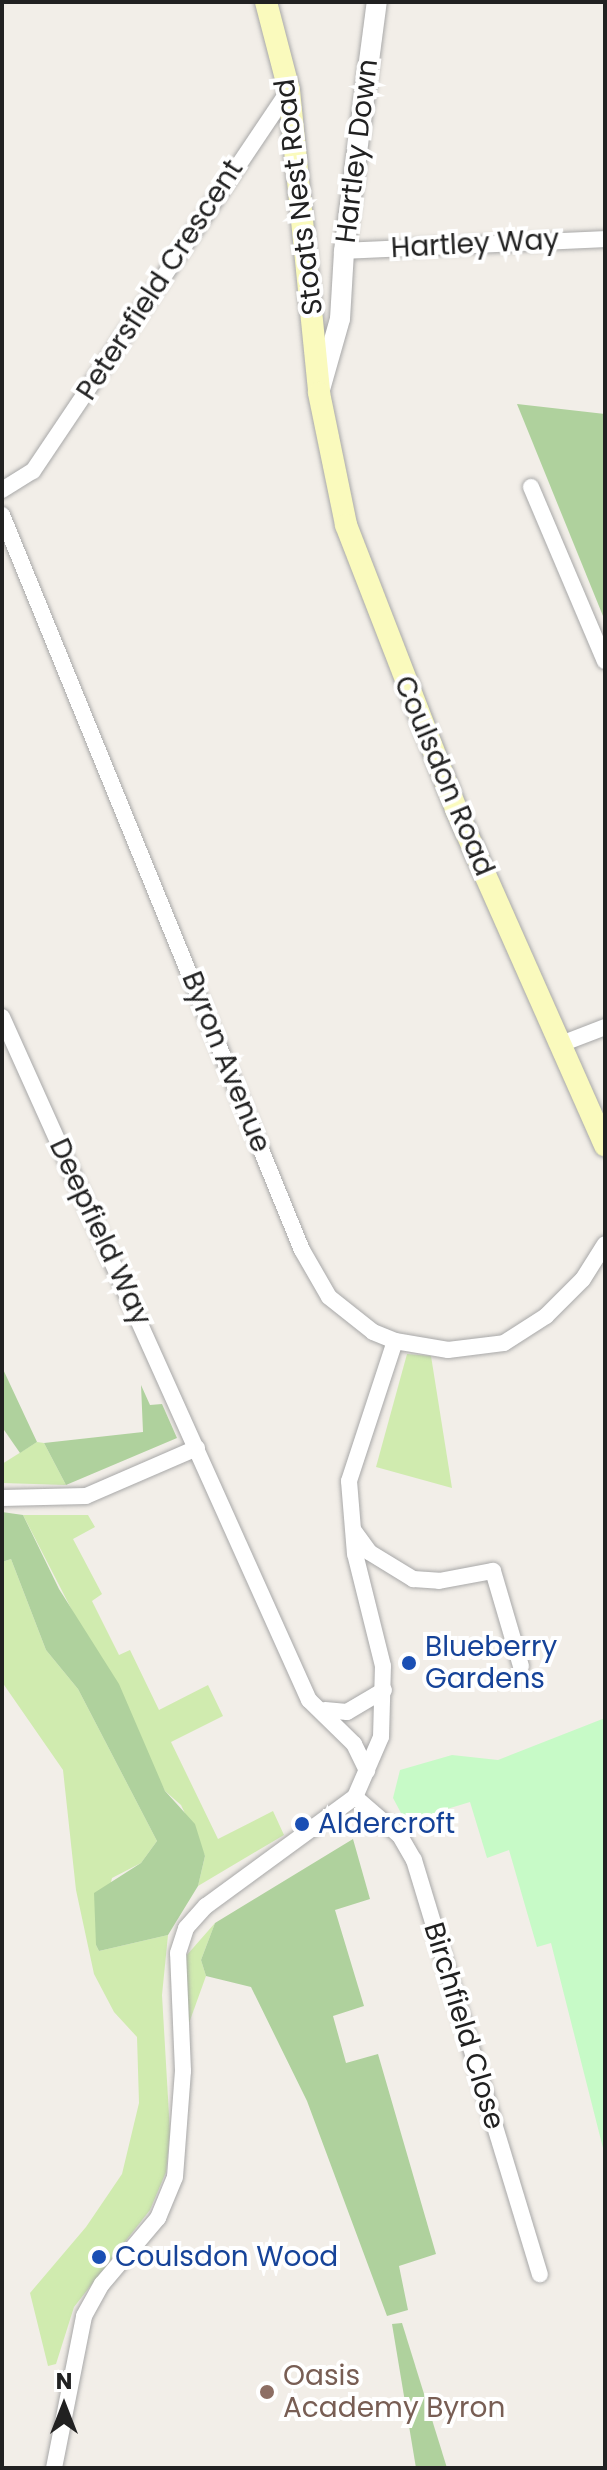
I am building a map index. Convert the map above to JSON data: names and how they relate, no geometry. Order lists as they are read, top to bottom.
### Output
{
  "streets": {
    "main road": ["Stoats Nest Road", "Coulsdon Road"],
    "street": [
      "Hartley Down",
      "Hartley Way",
      "Petersfield Crescent",
      "Byron Avenue",
      "Deepfield Way",
      "Birchfield Close"
    ]
  },
  "crossings": [
    ["Hartley Down", "Stoats Nest Road"],
    ["Hartley Down", "Hartley Way"],
    ["Hartley Down", "Coulsdon Road"],
    ["Stoats Nest Road", "Petersfield Crescent"],
    ["Stoats Nest Road", "Coulsdon Road"]
  ],
  "places": [
    "Blueberry Gardens",
    "Aldercroft",
    "Coulsdon Wood",
    "Oasis Academy Byron"
  ],
  "north": "top"
}
